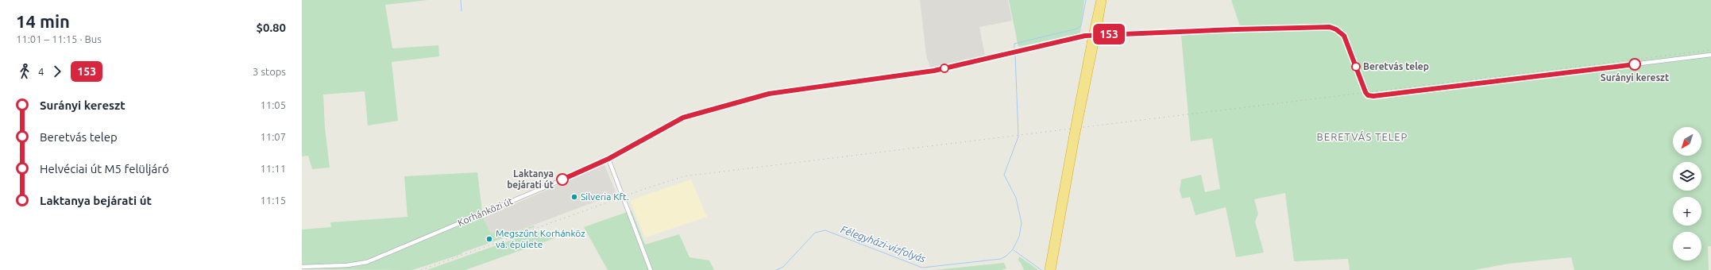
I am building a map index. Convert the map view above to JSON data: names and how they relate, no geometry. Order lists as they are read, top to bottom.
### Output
{
  "streets": {
    "street": ["Korhánközi út"]
  },
  "districts": ["BERETVÁS TELEP"],
  "water": ["Félegyházi-vízfolyás"],
  "places": [
    "Surányi kereszt",
    "Beretvás telep",
    "Laktanya bejárati út",
    "Silveria Kft.",
    "Megszűnt Korhánköz vá. épülete"
  ],
  "lines": ["bus line 153"],
  "north": "bottom left",
  "page": {
    "heading": ["14 min", "11:01 – 11:15 · Bus", "$0.80"],
    "on_map": "153",
    "legs": ["4", "153", "3 stops"],
    "list": [
      {
        "name": "Surányi kereszt",
        "value": "11:05"
      },
      {
        "name": "Beretvás telep",
        "value": "11:07"
      },
      {
        "name": "Helvéciai út M5 felüljáró",
        "value": "11:11"
      },
      {
        "name": "Laktanya bejárati út",
        "value": "11:15"
      }
    ],
    "map_buttons": ["+", "−"]
  }
}
